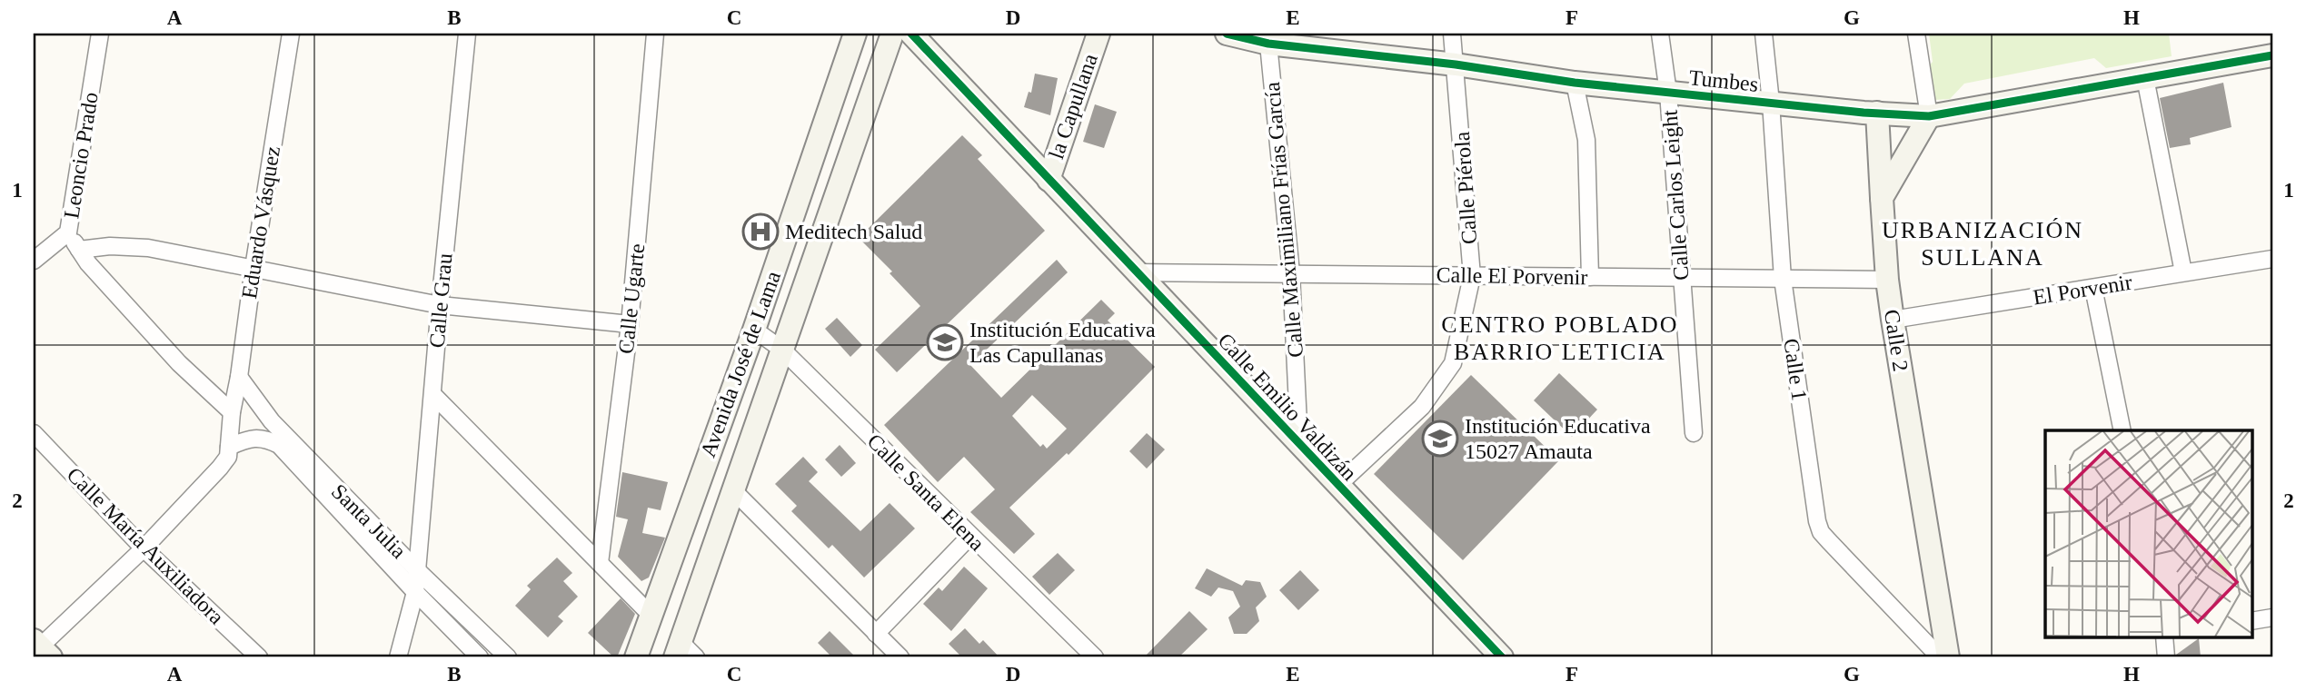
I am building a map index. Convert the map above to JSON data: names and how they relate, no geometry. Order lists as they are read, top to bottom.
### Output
{
  "streets": {
    "street": [
      "Tumbes",
      "la Capullana",
      "Leoncio Prado",
      "Calle Piérola",
      "Calle Carlos Leight",
      "Calle Maximiliano Frías García",
      "Eduardo Vásquez",
      "Calle El Porvenir",
      "El Porvenir",
      "Calle Ugarte",
      "Calle Grau",
      "Calle 2",
      "Avenida José de Lama",
      "Calle 1",
      "Calle Emilio Valdizán",
      "Calle Santa Elena",
      "Santa Julia",
      "Calle María Auxiliadora"
    ]
  },
  "crossings": [
    ["Tumbes", "Calle Piérola"],
    ["Tumbes", "Calle Carlos Leight"],
    ["Tumbes", "Calle Maximiliano Frías García"],
    ["Tumbes", "Calle 2"],
    ["Tumbes", "Calle 1"],
    ["la Capullana", "Calle Emilio Valdizán"],
    ["Calle Piérola", "Calle El Porvenir"],
    ["Calle Piérola", "Calle Emilio Valdizán"],
    ["Calle Carlos Leight", "Calle El Porvenir"],
    ["Calle Maximiliano Frías García", "Calle El Porvenir"],
    ["Calle Maximiliano Frías García", "Calle Emilio Valdizán"],
    ["Eduardo Vásquez", "Santa Julia"],
    ["Calle El Porvenir", "Calle 2"],
    ["Calle El Porvenir", "Calle 1"],
    ["Calle El Porvenir", "Calle Emilio Valdizán"],
    ["El Porvenir", "Calle 2"],
    ["Calle Grau", "Santa Julia"],
    ["Avenida José de Lama", "Calle Santa Elena"]
  ],
  "districts": ["URBANIZACIÓN SULLANA", "CENTRO POBLADO BARRIO LETICIA"],
  "places": {
    "hospital": ["Meditech Salud"],
    "school or university": ["Institución Educativa Las Capullanas", "Institución Educativa 15027 Amauta"]
  },
  "grid": {
    "columns": [
      "A",
      "B",
      "C",
      "D",
      "E",
      "F",
      "G",
      "H"
    ],
    "rows": ["1", "2"]
  }
}
